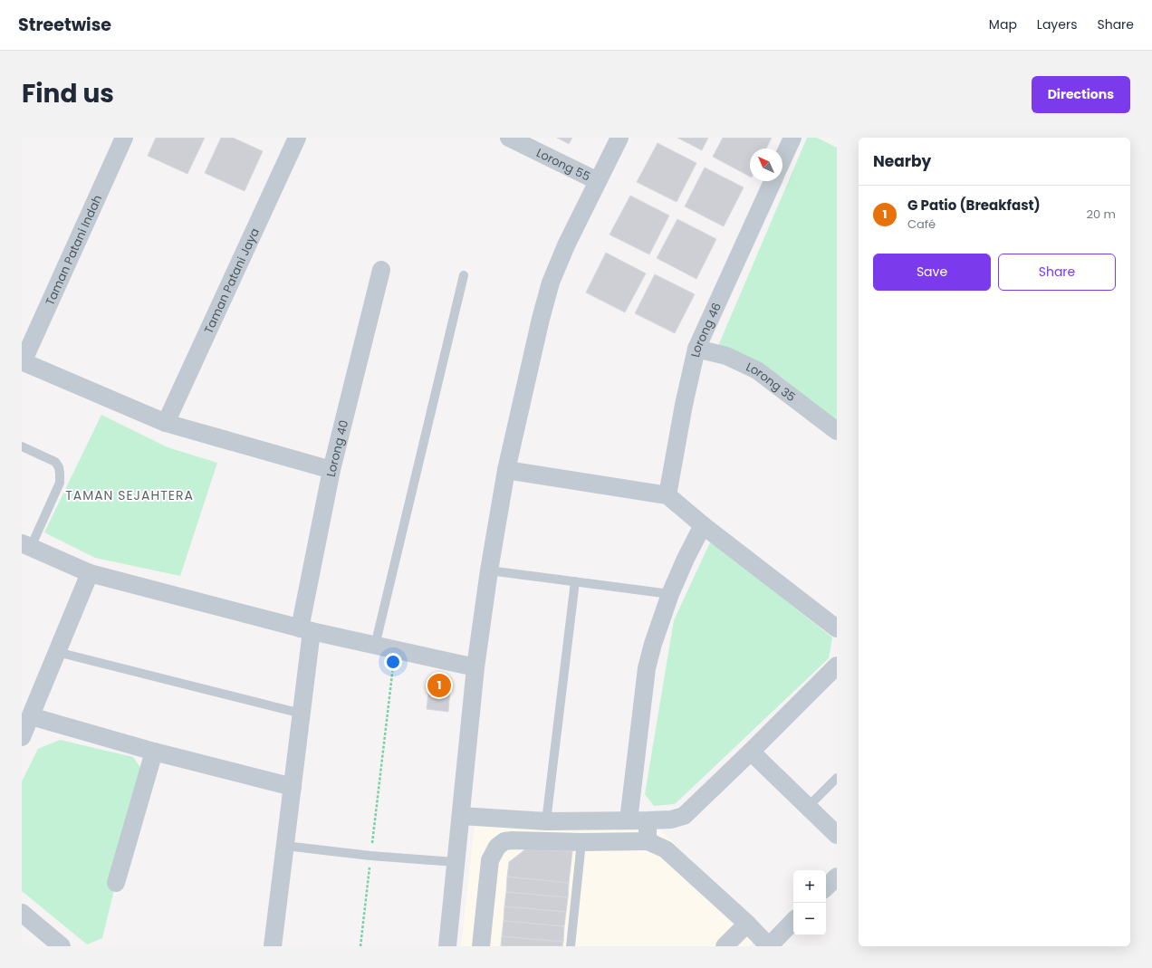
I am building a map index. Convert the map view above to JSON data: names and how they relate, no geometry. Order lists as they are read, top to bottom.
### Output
{
  "streets": {
    "street": [
      "Lorong 55",
      "Taman Patani Indah",
      "Taman Patani Jaya",
      "Lorong 46",
      "Lorong 35",
      "Lorong 40"
    ]
  },
  "crossings": [
    ["Lorong 46", "Lorong 35"]
  ],
  "districts": ["TAMAN SEJAHTERA"],
  "north": "top left",
  "page": {
    "header": "Streetwise",
    "nav": ["Map", "Layers", "Share"],
    "title": "Find us",
    "buttons": [
      "Directions",
      ["Save", "Share"]
    ],
    "heading": "Nearby",
    "list": [
      {
        "mark": "1",
        "name": "G Patio (Breakfast)",
        "note": "Café",
        "value": "20 m"
      }
    ],
    "pins": "1",
    "map_buttons": ["+", "−"]
  }
}
